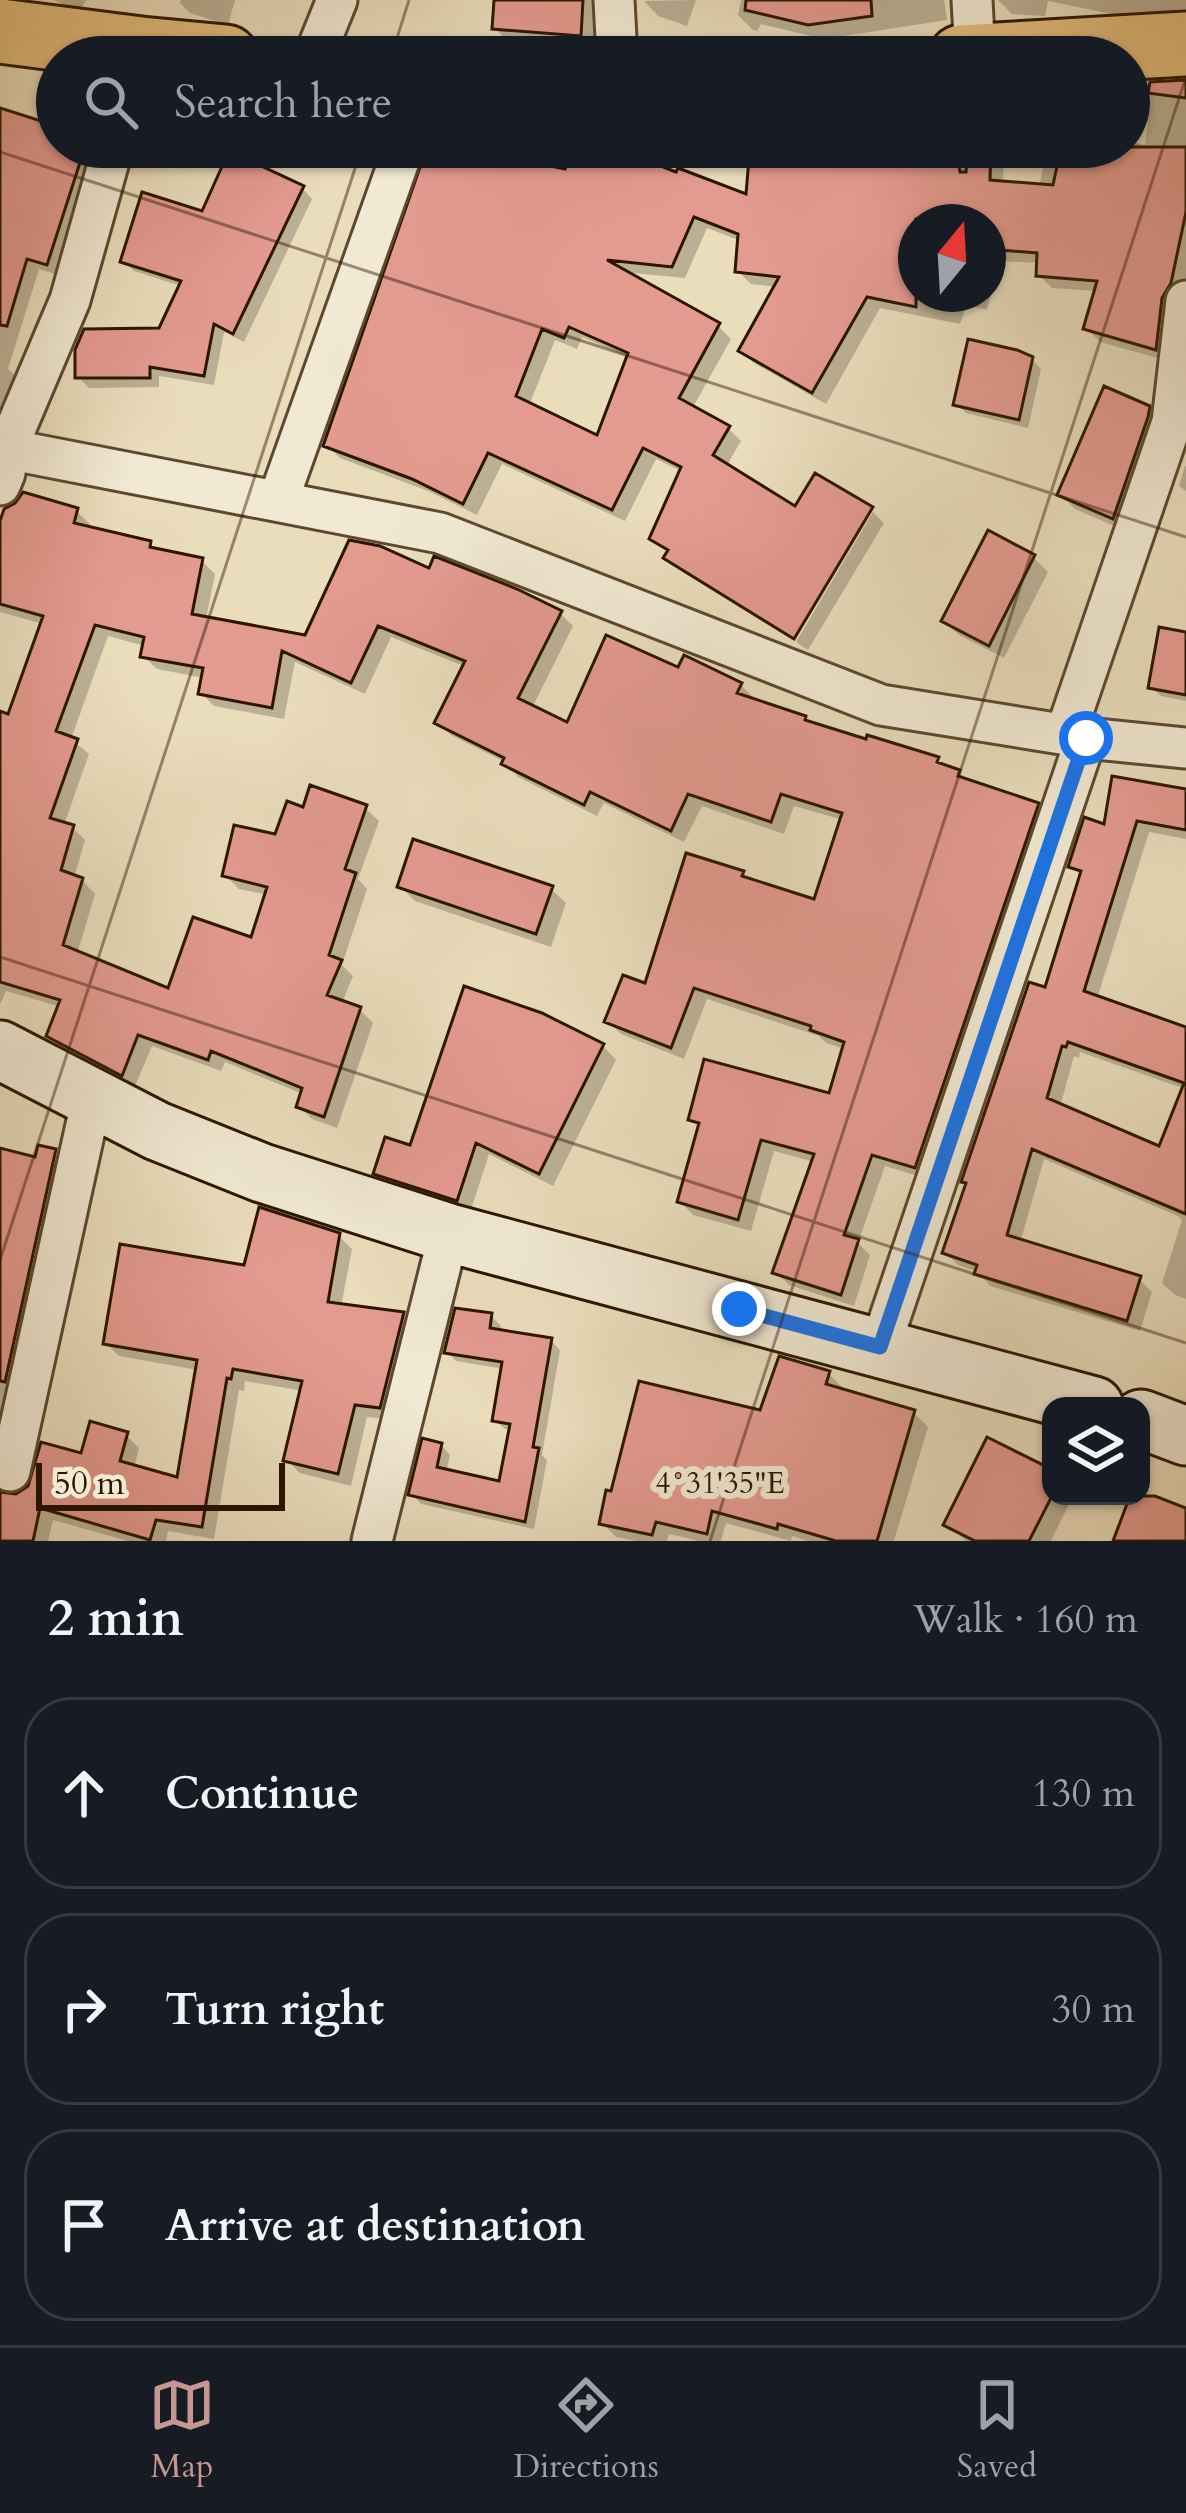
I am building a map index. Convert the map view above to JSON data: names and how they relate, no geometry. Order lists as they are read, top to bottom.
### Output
{
  "scale_bar": "50 m",
  "north": "top",
  "page": {
    "search": "Search here",
    "scale": "50 m",
    "heading": ["2 min", "Walk · 160 m"],
    "list": [
      ["Continue", "130 m"],
      ["Turn right", "30 m"],
      "Arrive at destination"
    ],
    "nav": ["Map", "Directions", "Saved"]
  },
  "coordinates": ["4°31'35\"E"]
}
